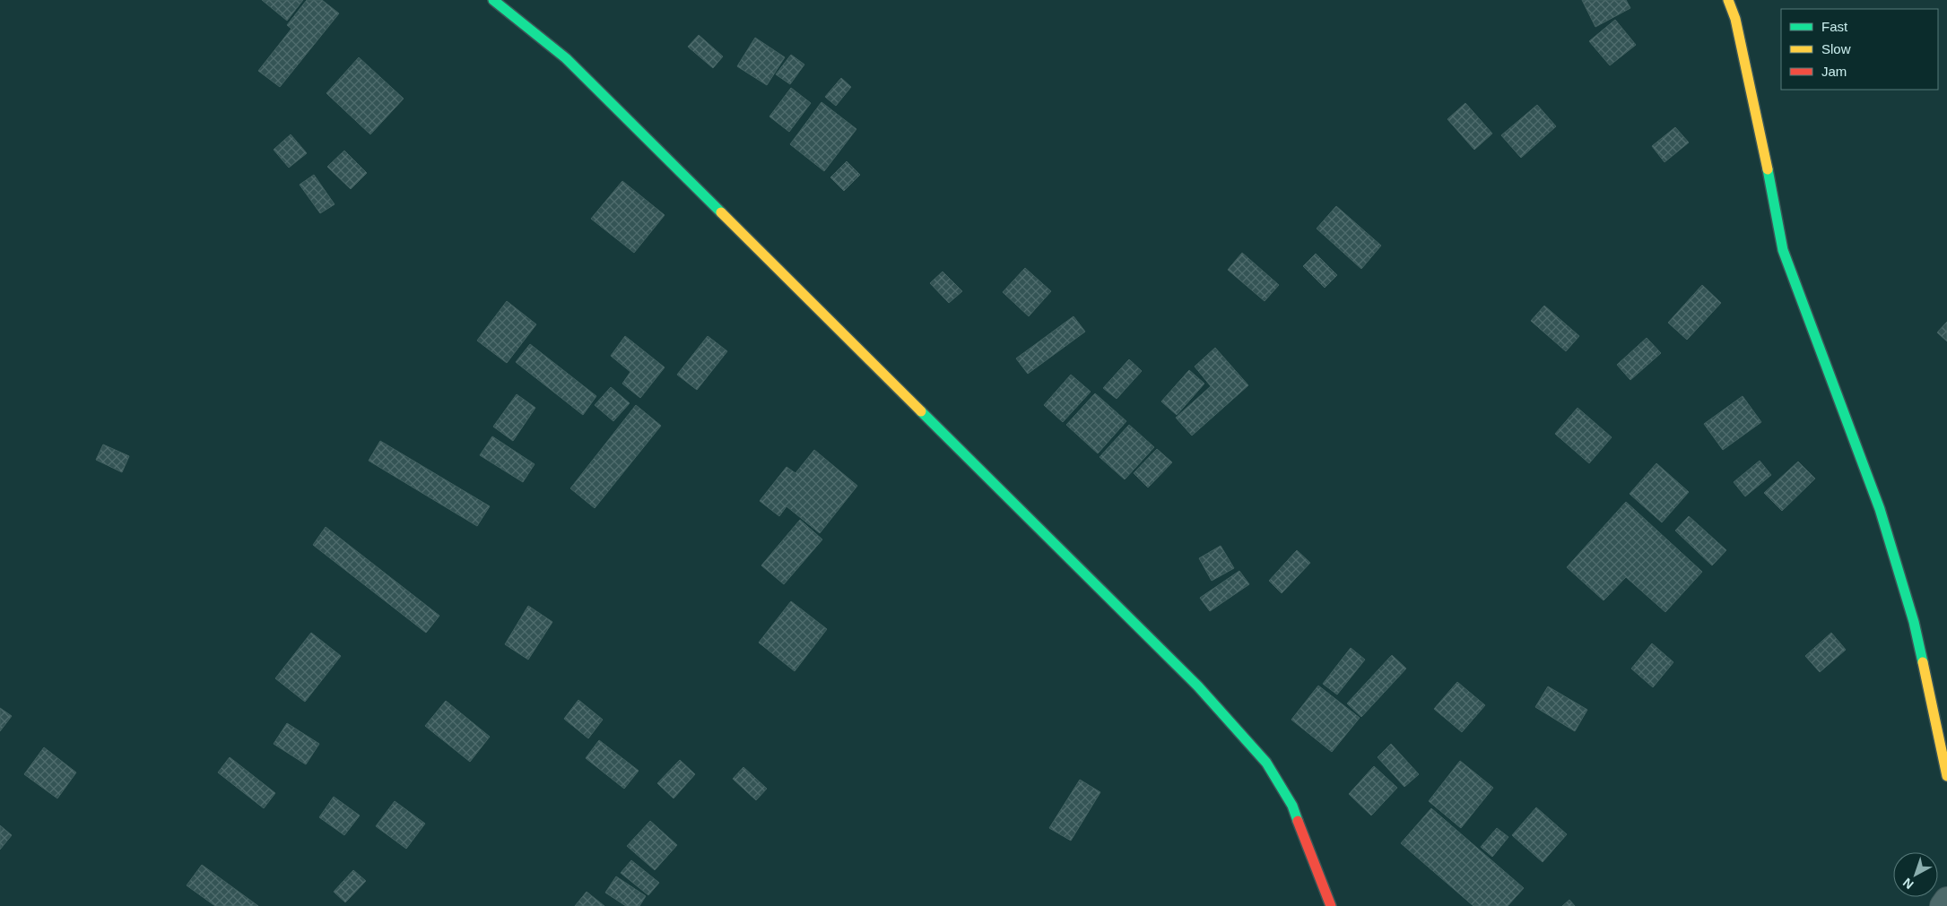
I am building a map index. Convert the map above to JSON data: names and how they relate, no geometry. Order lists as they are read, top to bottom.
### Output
{
  "legend": ["Fast", "Slow", "Jam"],
  "north": "bottom left"
}
